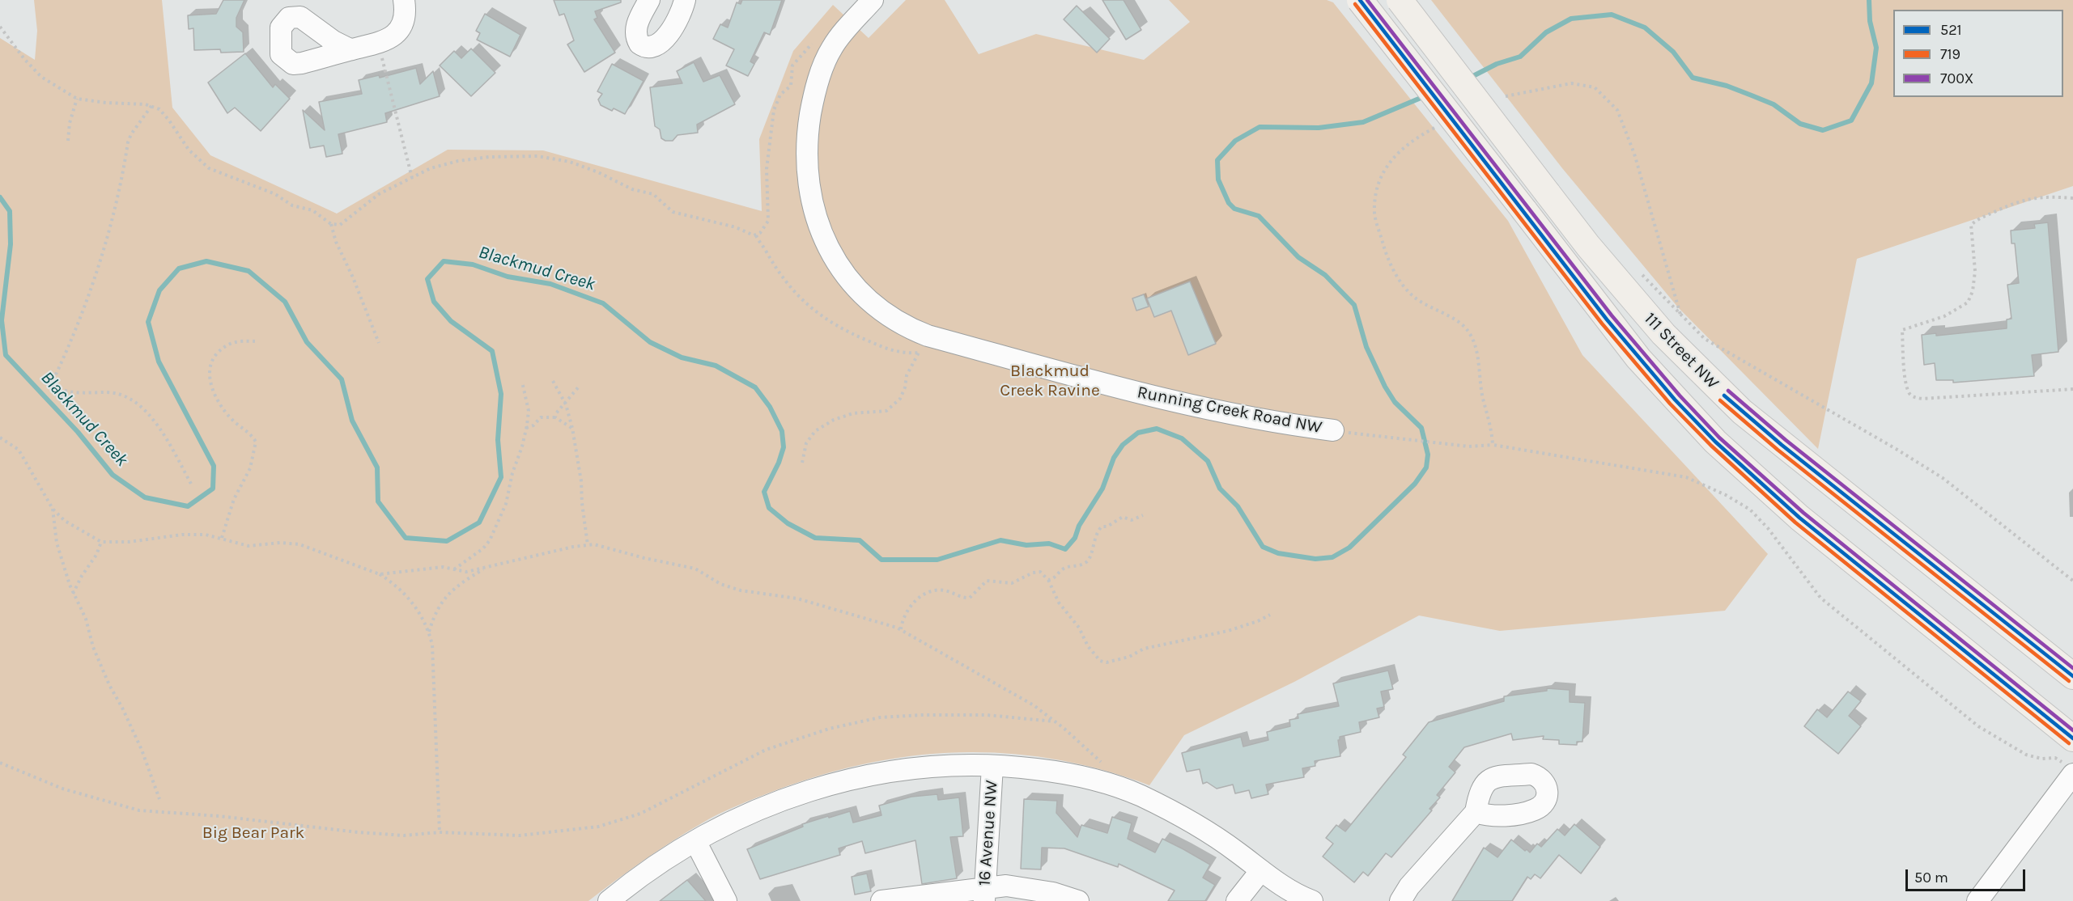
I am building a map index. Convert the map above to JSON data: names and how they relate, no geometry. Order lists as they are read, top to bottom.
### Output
{
  "streets": {
    "main road": ["111 Street NW"],
    "street": ["Running Creek Road NW", "16 Avenue NW"]
  },
  "water": ["Blackmud Creek"],
  "parks": ["Blackmud Creek Ravine", "Big Bear Park"],
  "lines": ["transit line 521", "transit line 700X", "transit line 719"],
  "legend": ["521", "719", "700X"],
  "scale_bar": "50 m"
}
